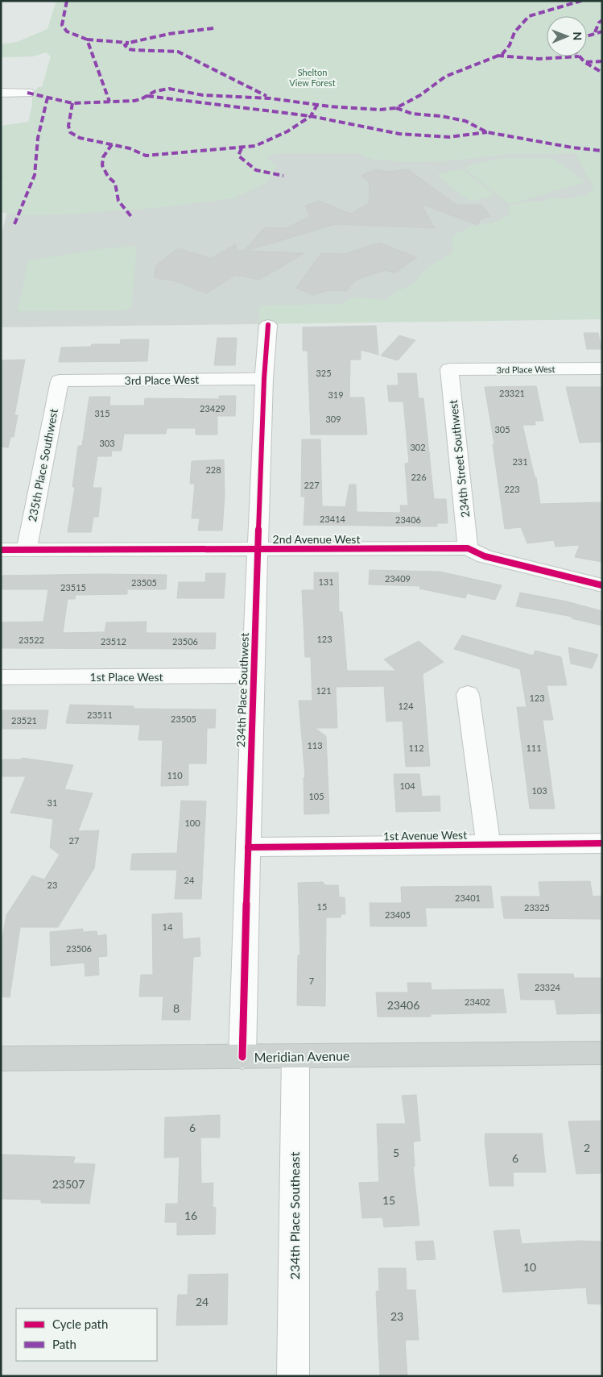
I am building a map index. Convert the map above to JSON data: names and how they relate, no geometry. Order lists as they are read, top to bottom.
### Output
{
  "streets": {
    "main road": ["Meridian Avenue"],
    "street": [
      "3rd Place West",
      "234th Street Southwest",
      "235th Place Southwest",
      "2nd Avenue West",
      "1st Place West",
      "234th Place Southwest",
      "1st Avenue West",
      "234th Place Southeast"
    ]
  },
  "crossings": [
    ["3rd Place West", "234th Street Southwest"],
    ["3rd Place West", "235th Place Southwest"],
    ["3rd Place West", "234th Place Southwest"],
    ["234th Street Southwest", "2nd Avenue West"],
    ["235th Place Southwest", "2nd Avenue West"],
    ["2nd Avenue West", "234th Place Southwest"],
    ["1st Place West", "234th Place Southwest"],
    ["234th Place Southwest", "1st Avenue West"],
    ["234th Place Southwest", "Meridian Avenue"],
    ["Meridian Avenue", "234th Place Southeast"]
  ],
  "parks": ["Shelton View Forest"],
  "house_numbers": [
    "325",
    "23321",
    "319",
    "23429",
    "315",
    "309",
    "305",
    "303",
    "302",
    "231",
    "228",
    "226",
    "227",
    "223",
    "23414",
    "23406",
    "23409",
    "131",
    "23505",
    "23515",
    "123",
    "23522",
    "23512",
    "23506",
    "121",
    "123",
    "124",
    "23511",
    "23505",
    "23521",
    "113",
    "112",
    "111",
    "110",
    "104",
    "103",
    "105",
    "31",
    "100",
    "27",
    "24",
    "23",
    "23401",
    "15",
    "23325",
    "23405",
    "14",
    "23506",
    "7",
    "23324",
    "23402",
    "23406",
    "8",
    "6",
    "2",
    "5",
    "6",
    "23507",
    "15",
    "16",
    "10",
    "24",
    "23"
  ],
  "legend": ["Cycle path", "Path"],
  "north": "right"
}
